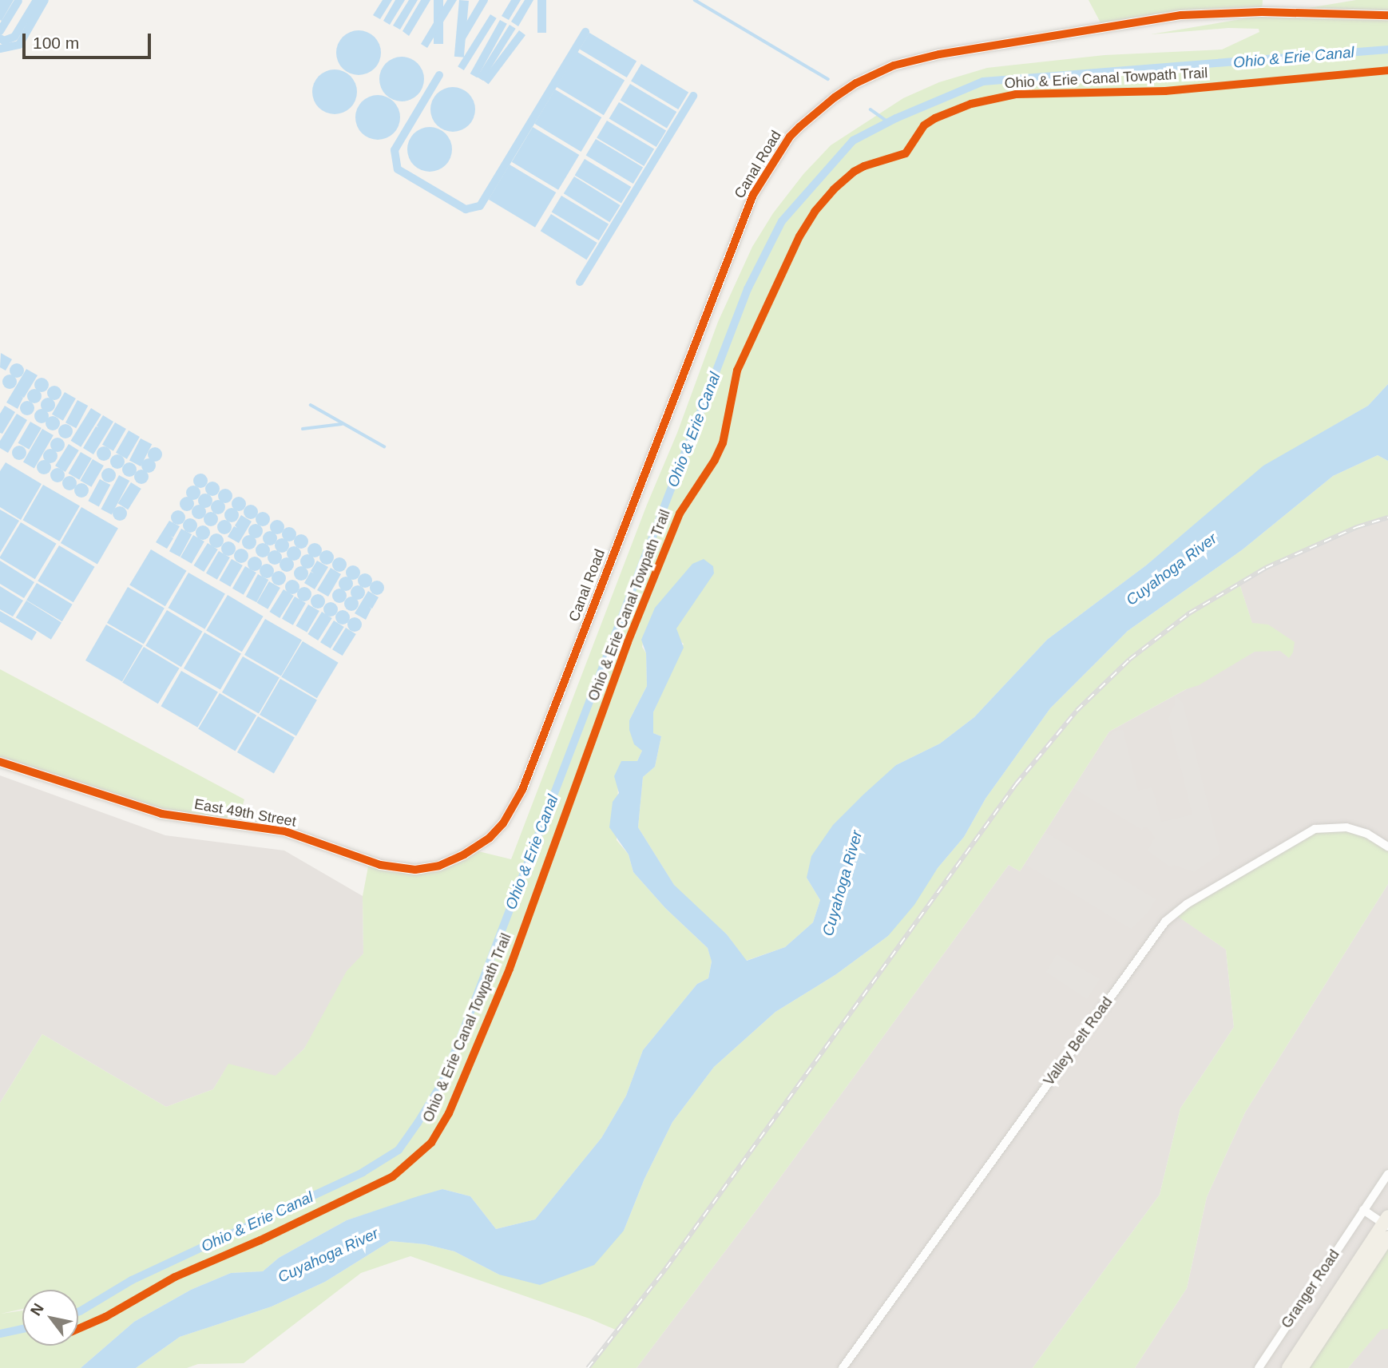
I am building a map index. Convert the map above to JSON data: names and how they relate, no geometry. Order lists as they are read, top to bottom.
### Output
{
  "streets": {
    "main road": ["Granger Road"],
    "street": ["Canal Road", "East 49th Street", "Valley Belt Road"],
    "cycle path": ["Ohio & Erie Canal Towpath Trail"]
  },
  "crossings": [
    ["Canal Road", "East 49th Street"]
  ],
  "water": ["Ohio & Erie Canal", "Cuyahoga River"],
  "scale_bar": "100 m",
  "north": "top left"
}
